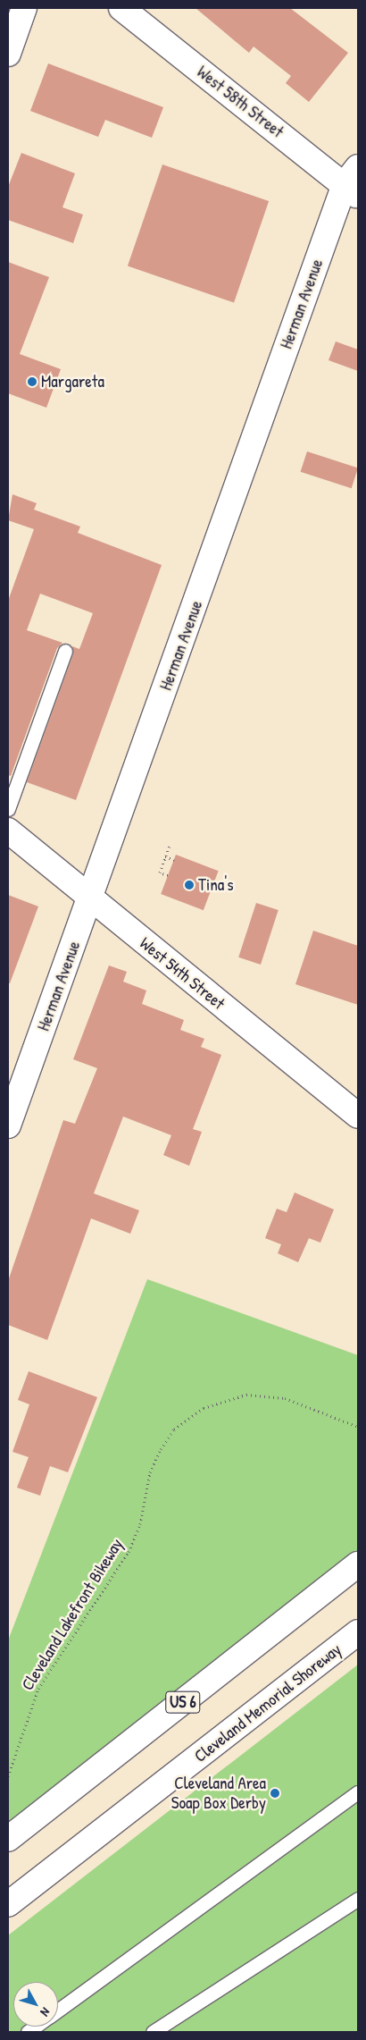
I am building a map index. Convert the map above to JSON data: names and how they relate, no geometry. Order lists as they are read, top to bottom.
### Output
{
  "streets": {
    "main road": [
      "West 58th Street",
      "Herman Avenue",
      "West 54th Street",
      "US 6",
      "Cleveland Memorial Shoreway"
    ],
    "path": ["Cleveland Lakefront Bikeway"]
  },
  "crossings": [
    ["West 58th Street", "Herman Avenue"],
    ["Herman Avenue", "West 54th Street"]
  ],
  "places": ["Margareta", "Tina's", "Cleveland Area Soap Box Derby"],
  "north": "bottom right"
}
